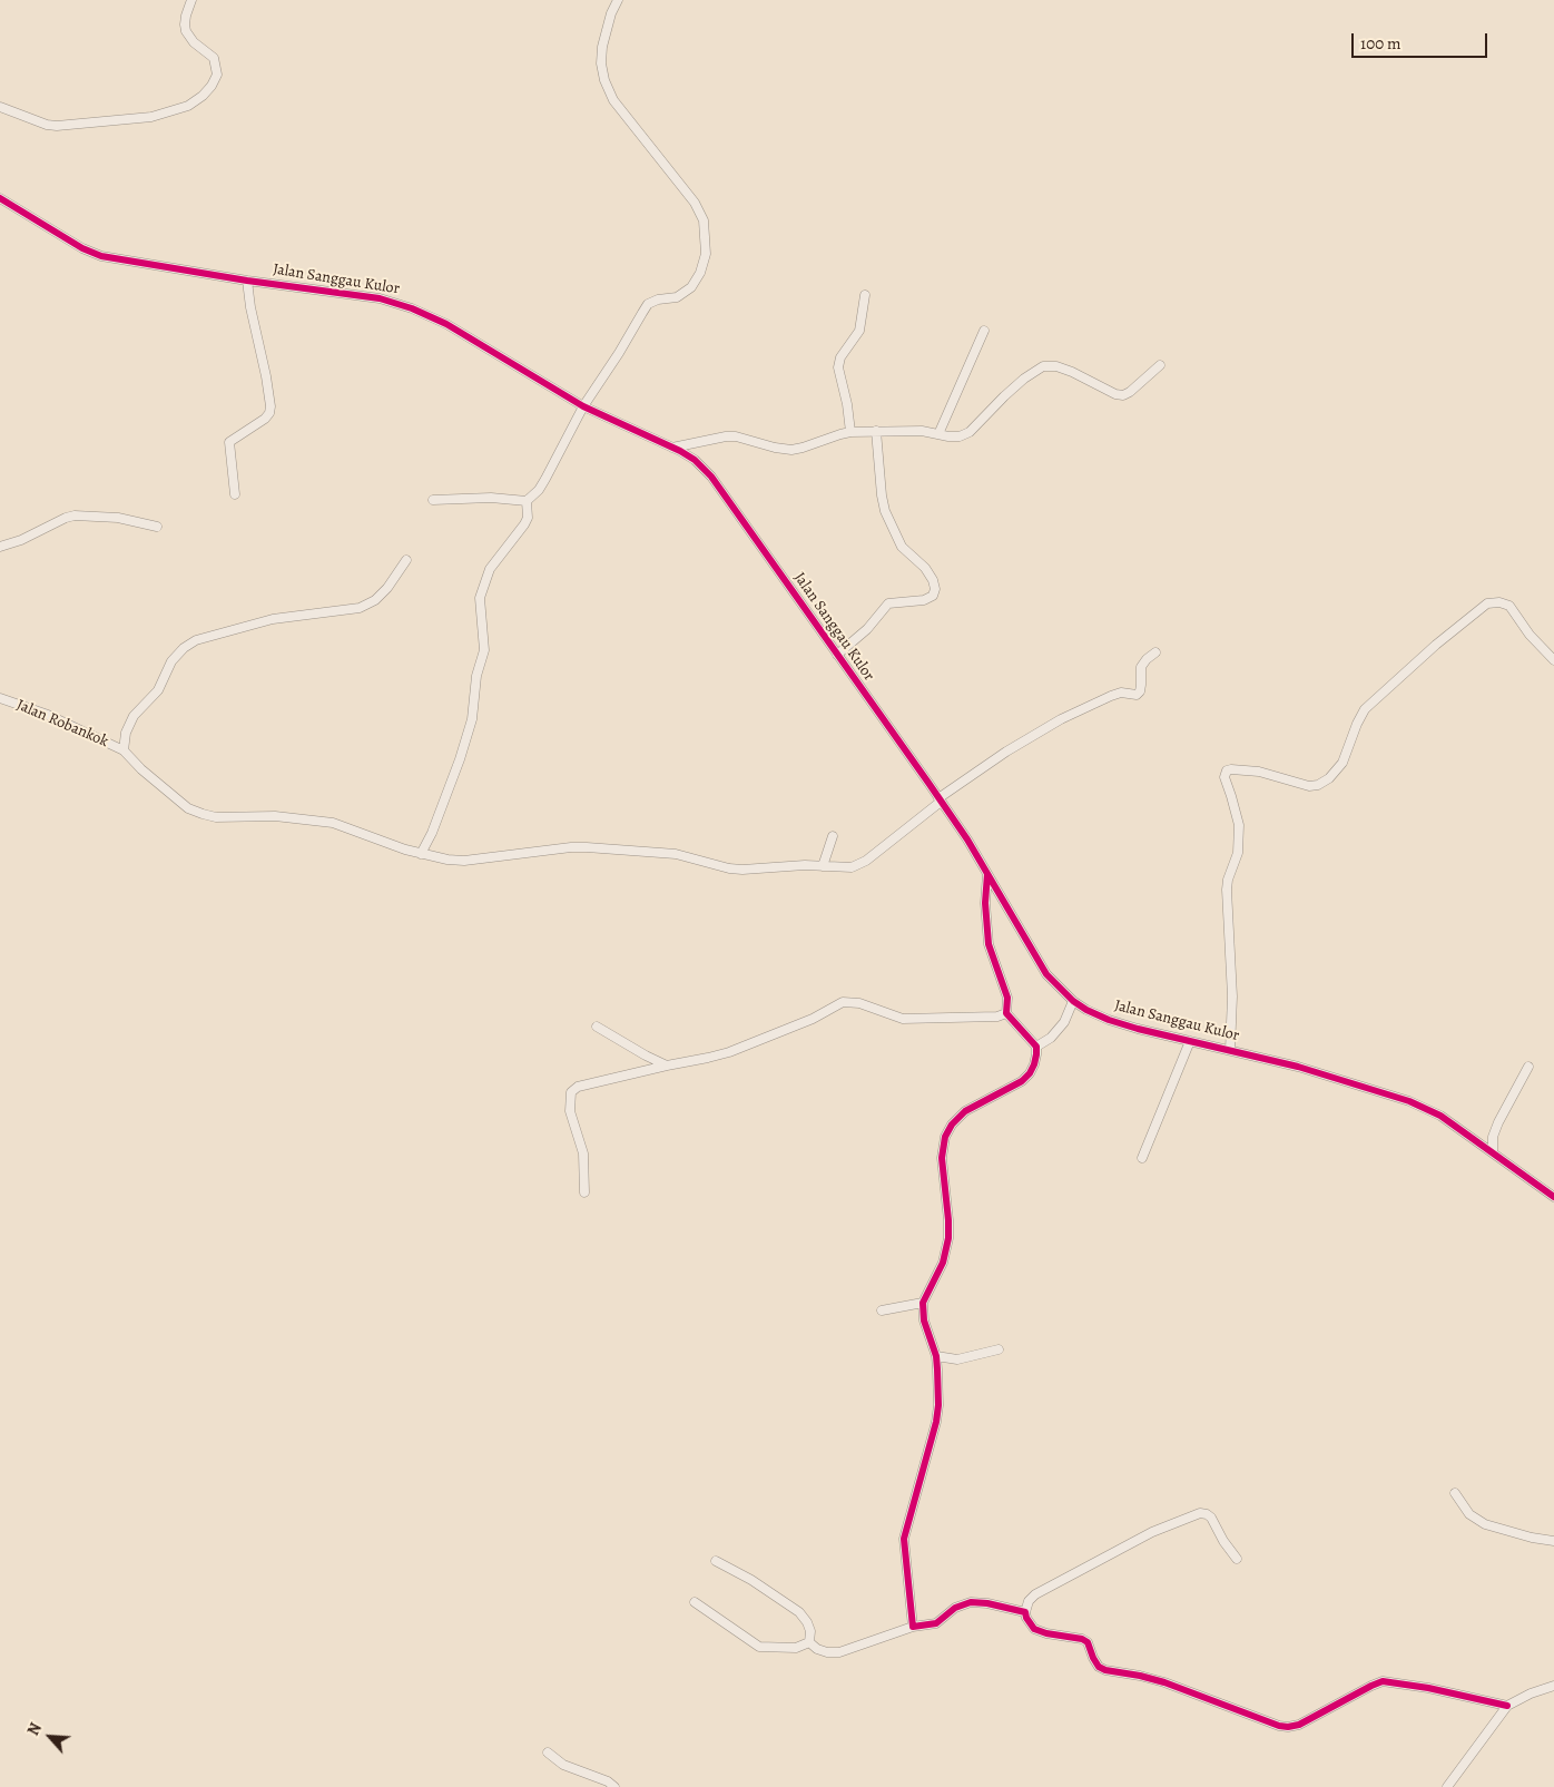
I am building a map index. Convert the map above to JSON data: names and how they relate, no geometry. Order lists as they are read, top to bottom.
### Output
{
  "streets": {
    "street": ["Jalan Sanggau Kulor", "Jalan Robankok"]
  },
  "scale_bar": "100 m",
  "north": "top left"
}
